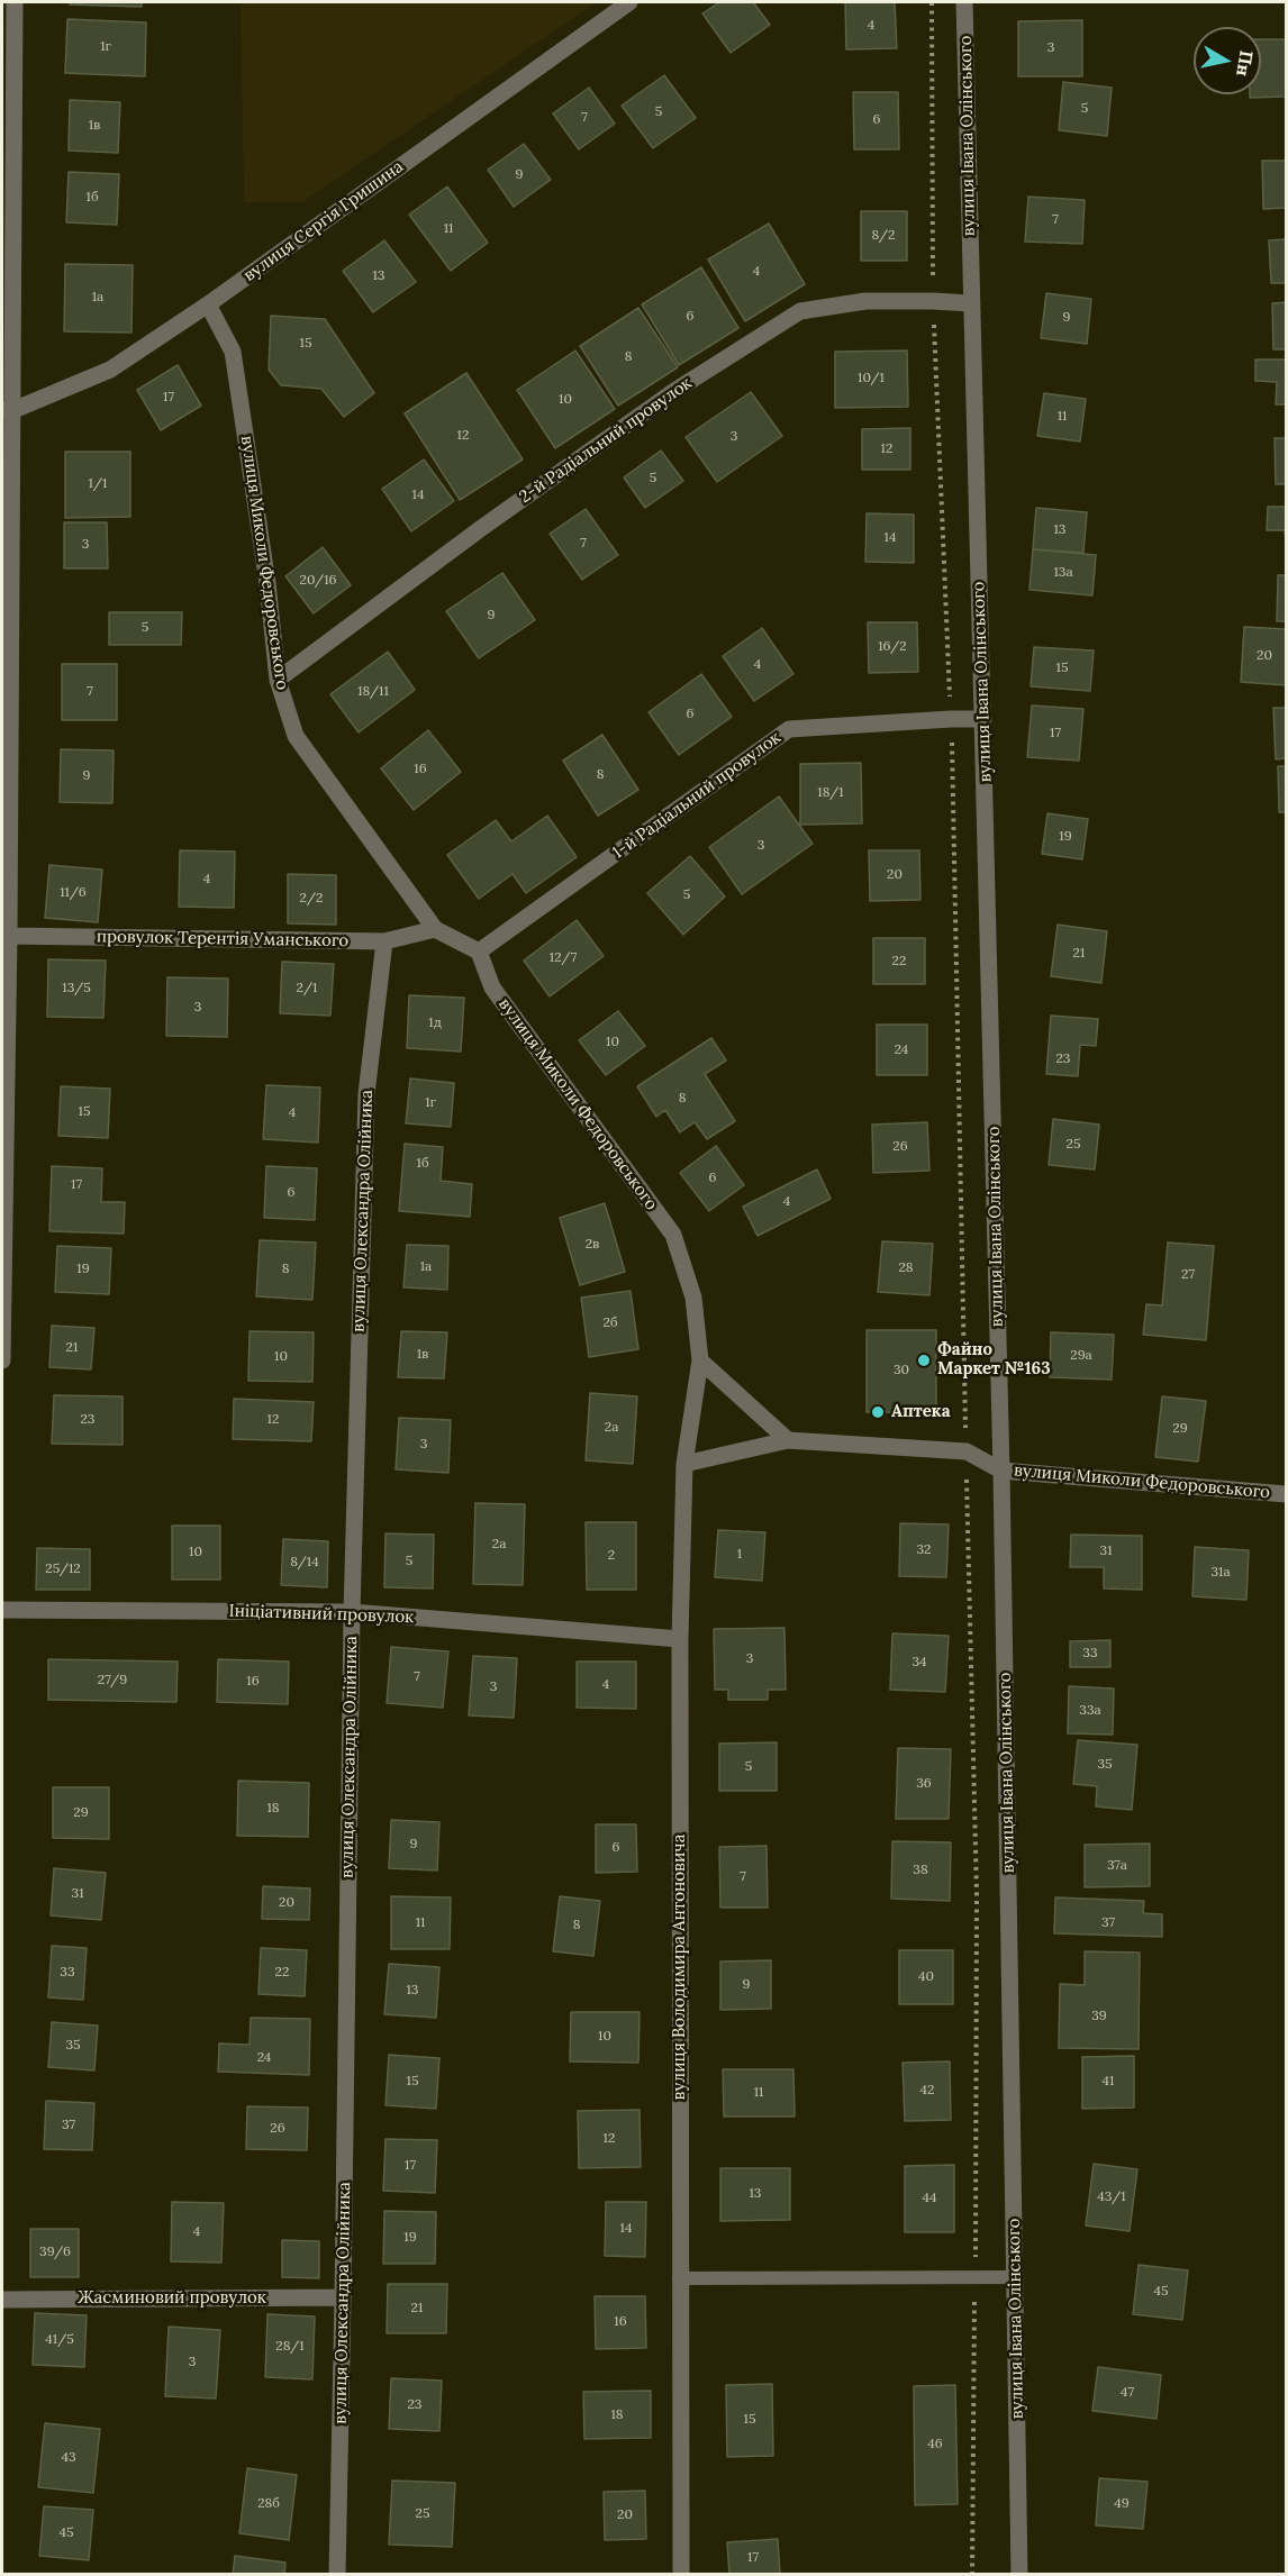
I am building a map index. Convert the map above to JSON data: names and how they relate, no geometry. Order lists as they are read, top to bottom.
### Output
{
  "streets": {
    "street": [
      "вулиця Івана Олінського",
      "вулиця Сергія Гришина",
      "2-й Радіальний провулок",
      "вулиця Миколи Федоровського",
      "1-й Радіальний провулок",
      "провулок Терентія Уманського",
      "вулиця Олександра Олійника",
      "Ініціативний провулок",
      "вулиця Володимира Антоновича",
      "Жасминовий провулок"
    ]
  },
  "crossings": [
    ["вулиця Івана Олінського", "2-й Радіальний провулок"],
    ["вулиця Івана Олінського", "вулиця Миколи Федоровського"],
    ["вулиця Івана Олінського", "1-й Радіальний провулок"],
    ["вулиця Сергія Гришина", "вулиця Миколи Федоровського"],
    ["2-й Радіальний провулок", "вулиця Миколи Федоровського"],
    ["вулиця Миколи Федоровського", "1-й Радіальний провулок"],
    ["вулиця Миколи Федоровського", "провулок Терентія Уманського"],
    ["вулиця Миколи Федоровського", "вулиця Володимира Антоновича"],
    ["провулок Терентія Уманського", "вулиця Олександра Олійника"],
    ["вулиця Олександра Олійника", "Ініціативний провулок"],
    ["вулиця Олександра Олійника", "Жасминовий провулок"],
    ["Ініціативний провулок", "вулиця Володимира Антоновича"]
  ],
  "places": ["Файно Маркет №163", "Аптека"],
  "house_numbers": [
    "4",
    "1г",
    "3",
    "5",
    "5",
    "7",
    "6",
    "1в",
    "9",
    "1б",
    "7",
    "11",
    "8/2",
    "4",
    "13",
    "1а",
    "6",
    "9",
    "15",
    "8",
    "10/1",
    "17",
    "10",
    "11",
    "12",
    "3",
    "12",
    "5",
    "1/1",
    "14",
    "13",
    "14",
    "7",
    "3",
    "13а",
    "20/16",
    "9",
    "5",
    "16/2",
    "20",
    "4",
    "15",
    "7",
    "18/11",
    "6",
    "17",
    "16",
    "8",
    "9",
    "18/1",
    "19",
    "3",
    "20",
    "4",
    "11/6",
    "5",
    "2/2",
    "21",
    "12/7",
    "22",
    "13/5",
    "2/1",
    "3",
    "1д",
    "10",
    "24",
    "23",
    "8",
    "1г",
    "15",
    "4",
    "25",
    "26",
    "1б",
    "6",
    "17",
    "6",
    "4",
    "2в",
    "1а",
    "28",
    "19",
    "8",
    "27",
    "2б",
    "21",
    "1в",
    "29а",
    "10",
    "30",
    "23",
    "12",
    "2а",
    "29",
    "3",
    "2а",
    "32",
    "31",
    "10",
    "1",
    "2",
    "5",
    "8/14",
    "25/12",
    "31а",
    "33",
    "3",
    "34",
    "7",
    "27/9",
    "16",
    "4",
    "3",
    "33а",
    "35",
    "5",
    "36",
    "18",
    "29",
    "9",
    "6",
    "37а",
    "38",
    "7",
    "31",
    "20",
    "11",
    "37",
    "8",
    "33",
    "22",
    "40",
    "9",
    "13",
    "39",
    "10",
    "35",
    "24",
    "15",
    "41",
    "42",
    "11",
    "37",
    "26",
    "12",
    "17",
    "13",
    "43/1",
    "44",
    "14",
    "4",
    "19",
    "39/6",
    "45",
    "21",
    "16",
    "41/5",
    "28/1",
    "3",
    "47",
    "23",
    "18",
    "15",
    "46",
    "43",
    "28б",
    "49",
    "25",
    "20",
    "45",
    "17"
  ],
  "north": "right"
}
